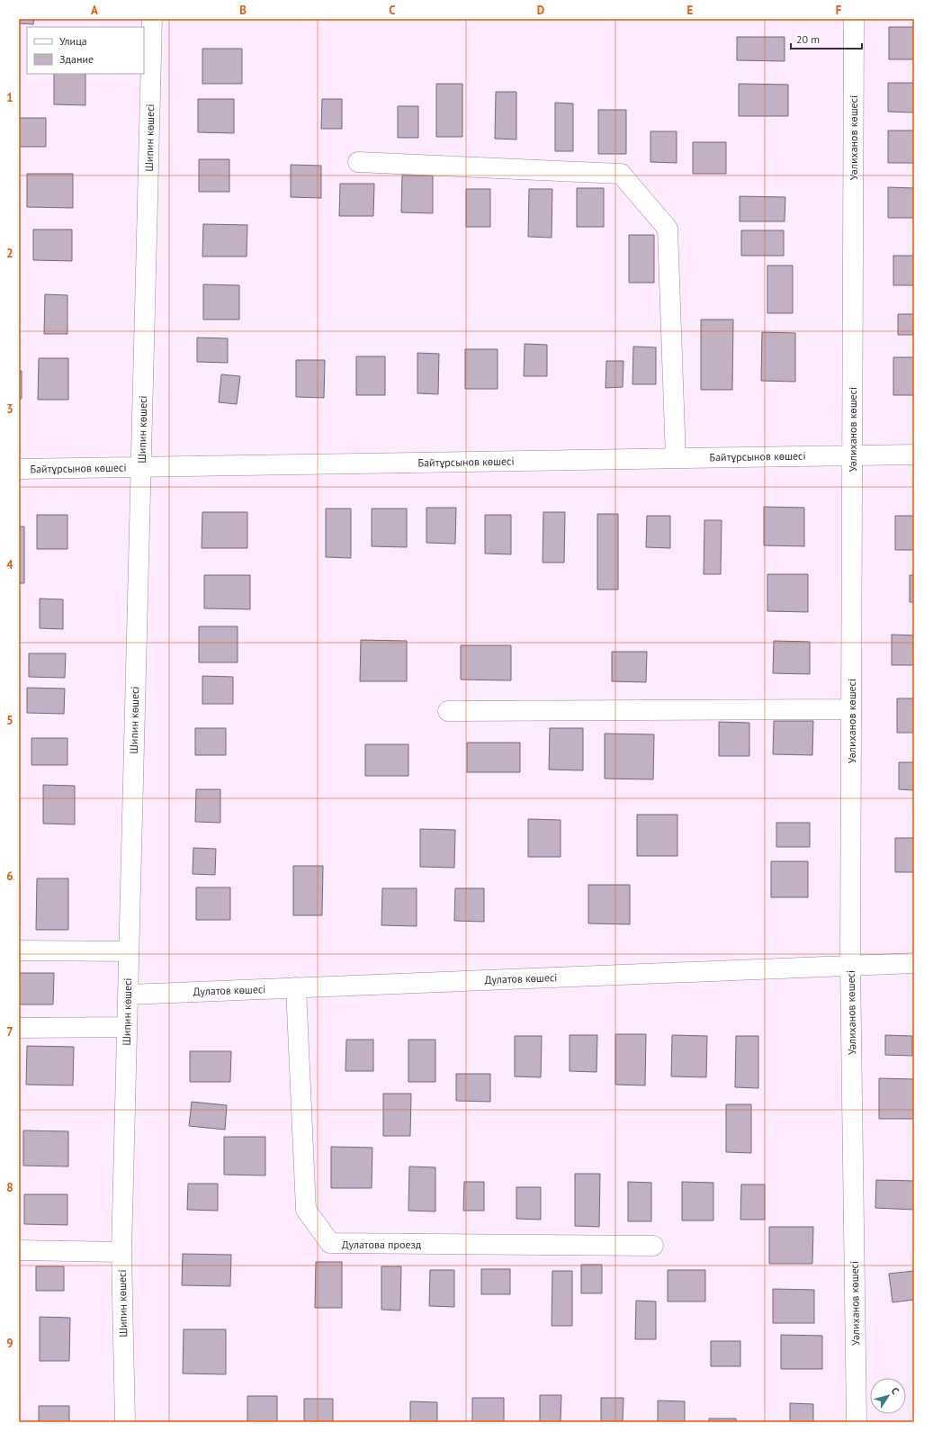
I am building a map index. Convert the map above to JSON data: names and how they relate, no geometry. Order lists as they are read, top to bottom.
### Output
{
  "streets": {
    "street": [
      "Шипин көшесі",
      "Уәлиханов көшесі",
      "Байтұрсынов көшесі",
      "Дулатов көшесі",
      "Дулатова проезд"
    ]
  },
  "crossings": [
    ["Шипин көшесі", "Байтұрсынов көшесі"],
    ["Шипин көшесі", "Дулатов көшесі"],
    ["Уәлиханов көшесі", "Байтұрсынов көшесі"],
    ["Уәлиханов көшесі", "Дулатов көшесі"],
    ["Дулатов көшесі", "Дулатова проезд"]
  ],
  "legend": ["Улица", "Здание"],
  "scale_bar": "20 m",
  "north": "top right",
  "grid": {
    "columns": [
      "A",
      "B",
      "C",
      "D",
      "E",
      "F"
    ],
    "rows": [
      "1",
      "2",
      "3",
      "4",
      "5",
      "6",
      "7",
      "8",
      "9"
    ]
  }
}
